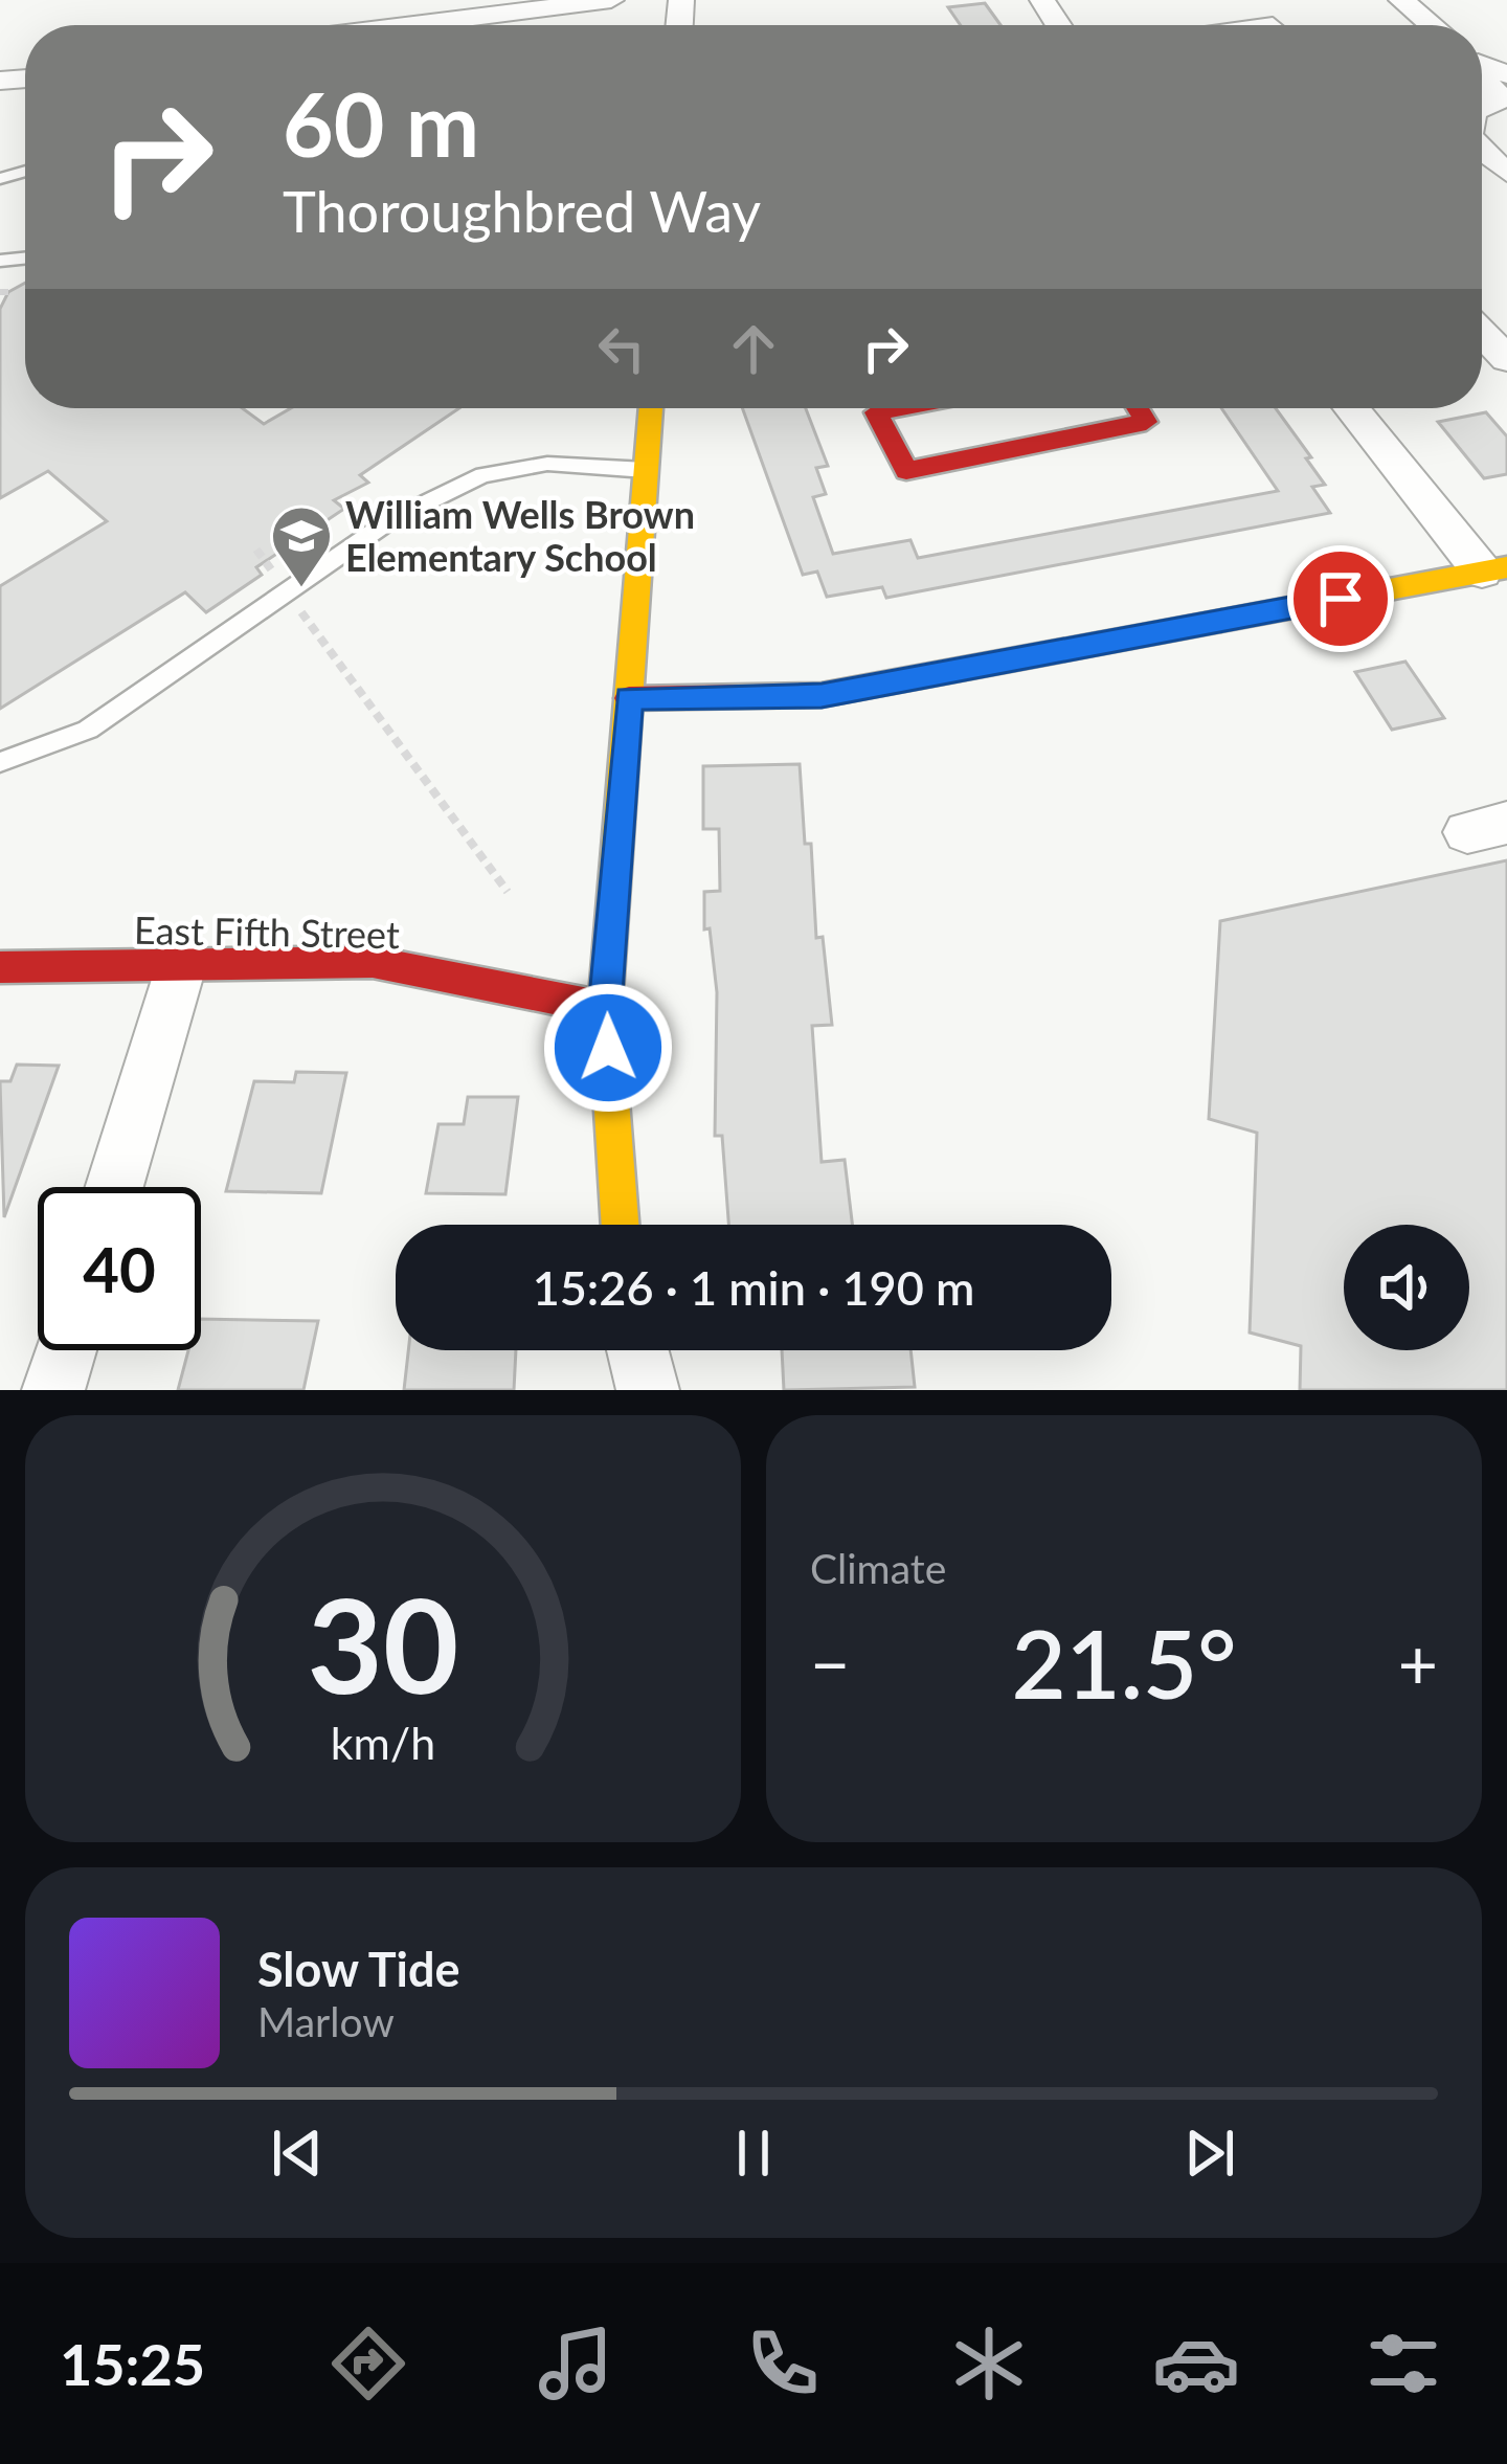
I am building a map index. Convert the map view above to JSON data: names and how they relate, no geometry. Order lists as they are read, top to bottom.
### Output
{
  "streets": {
    "street": ["East Fifth Street"]
  },
  "places": {
    "school or university": ["William Wells Brown Elementary School"]
  },
  "page": {
    "turn": ["60 m", "Thoroughbred Way"],
    "limit": "40",
    "trip": "15:26 · 1 min · 190 m",
    "tile": "Climate",
    "heat": ["−", "21.5°", "+"],
    "song": ["Slow Tide", "Marlow"],
    "tabs": "15:25",
    "gauge": ["30", "km/h"]
  }
}
